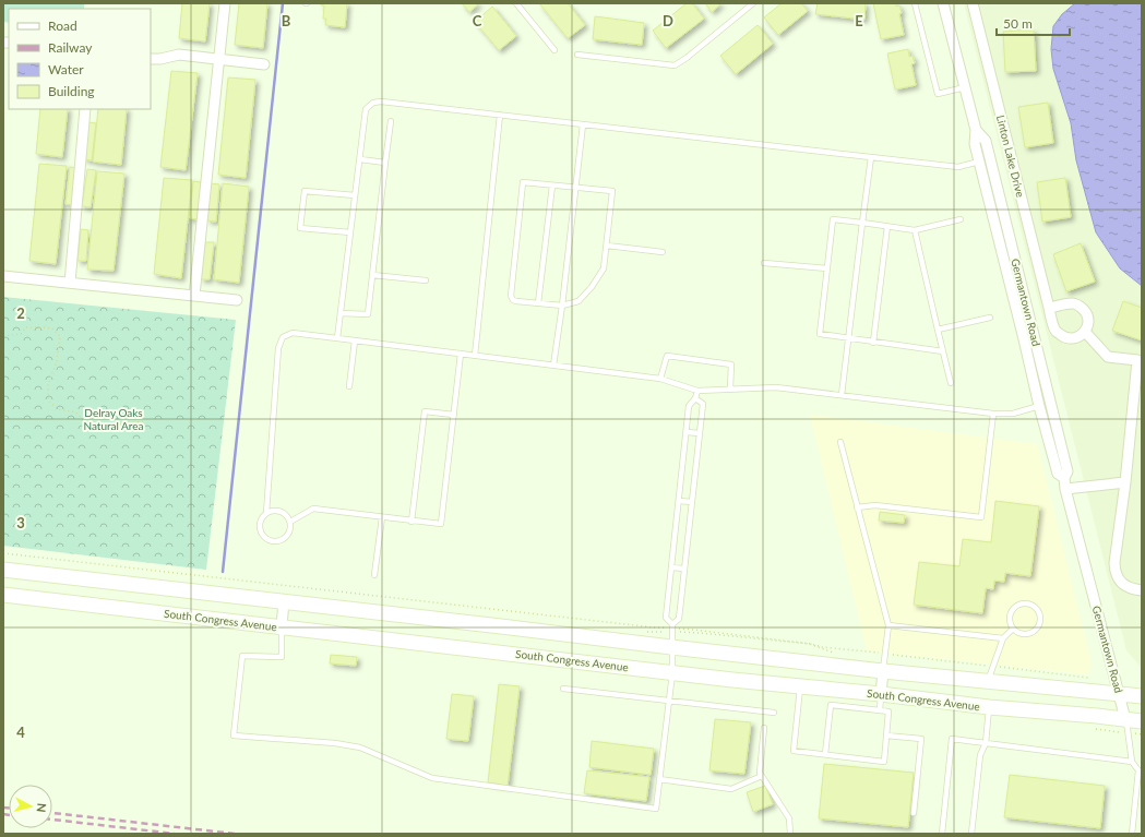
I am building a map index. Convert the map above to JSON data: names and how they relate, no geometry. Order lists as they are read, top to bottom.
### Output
{
  "streets": {
    "main road": ["South Congress Avenue"],
    "street": ["Linton Lake Drive", "Germantown Road"]
  },
  "crossings": [
    ["Germantown Road", "South Congress Avenue"]
  ],
  "parks": ["Delray Oaks Natural Area"],
  "legend": [
    "Road",
    "Railway",
    "Water",
    "Building"
  ],
  "scale_bar": "50 m",
  "north": "right",
  "grid": {
    "columns": [
      "B",
      "C",
      "D",
      "E"
    ],
    "rows": ["2", "3", "4"]
  }
}
